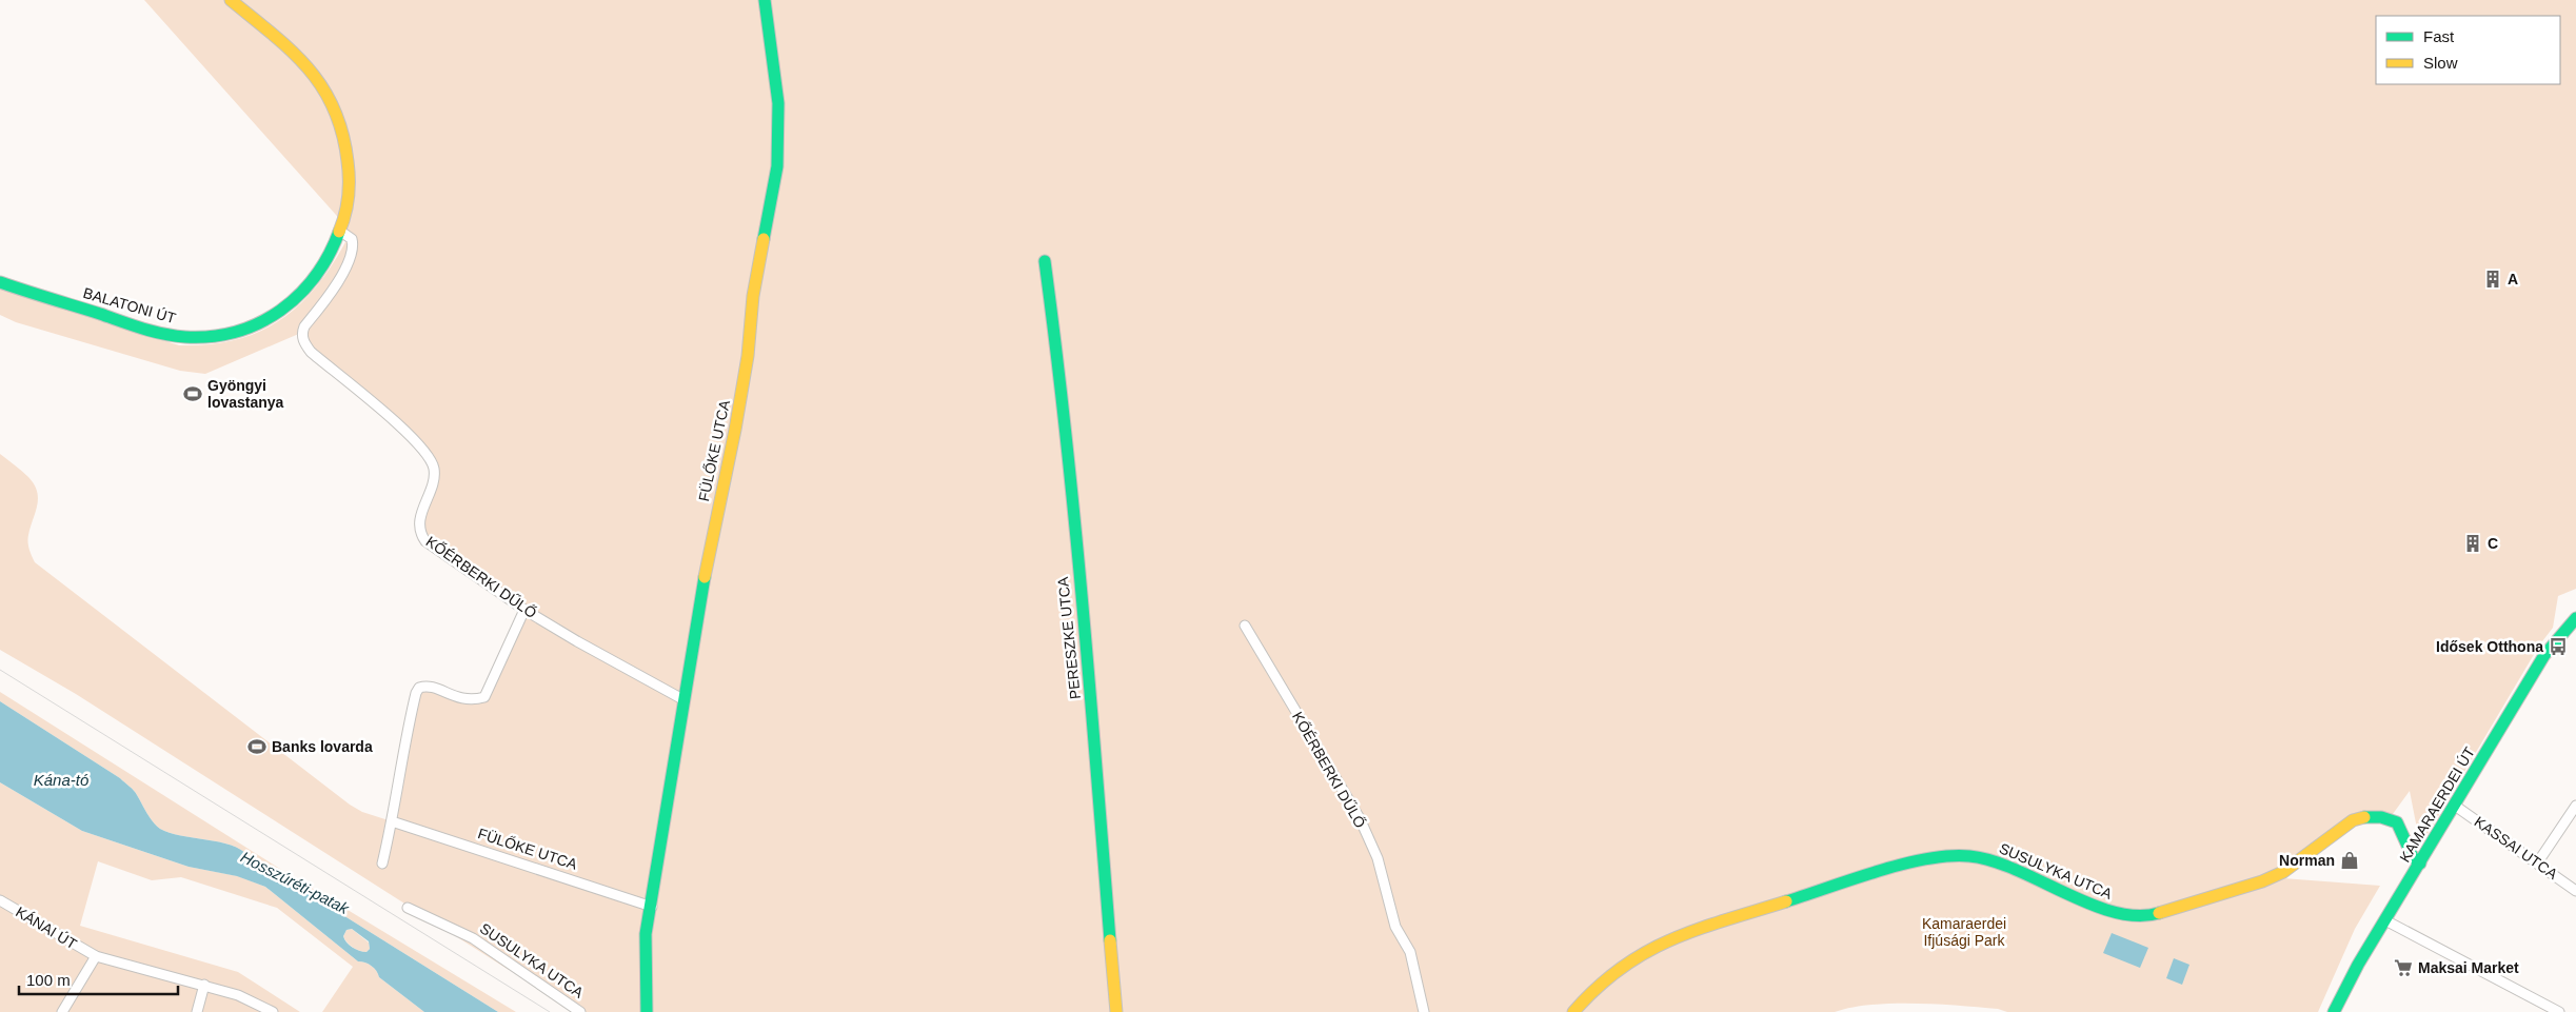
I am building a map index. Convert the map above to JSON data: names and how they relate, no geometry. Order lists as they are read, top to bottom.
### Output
{
  "streets": {
    "street": [
      "BALATONI ÚT",
      "FÜLŐKE UTCA",
      "KŐÉRBERKI DŰLŐ",
      "PERESZKE UTCA",
      "KAMARAERDEI ÚT",
      "KASSAI UTCA",
      "SUSULYKA UTCA",
      "KÁNAI ÚT"
    ]
  },
  "crossings": [
    ["BALATONI ÚT", "KŐÉRBERKI DŰLŐ"],
    ["FÜLŐKE UTCA", "KŐÉRBERKI DŰLŐ"],
    ["KAMARAERDEI ÚT", "KASSAI UTCA"],
    ["KAMARAERDEI ÚT", "SUSULYKA UTCA"]
  ],
  "water": ["Kána-tó", "Hosszúréti-patak"],
  "parks": ["Kamaraerdei Ifjúsági Park"],
  "places": {
    "building": ["A", "C"],
    "sports": ["Gyöngyi lovastanya", "Banks lovarda"],
    "bus stop": ["Idősek Otthona"],
    "shop": ["Norman"],
    "supermarket": ["Maksai Market"]
  },
  "legend": ["Fast", "Slow"],
  "scale_bar": "100 m"
}
